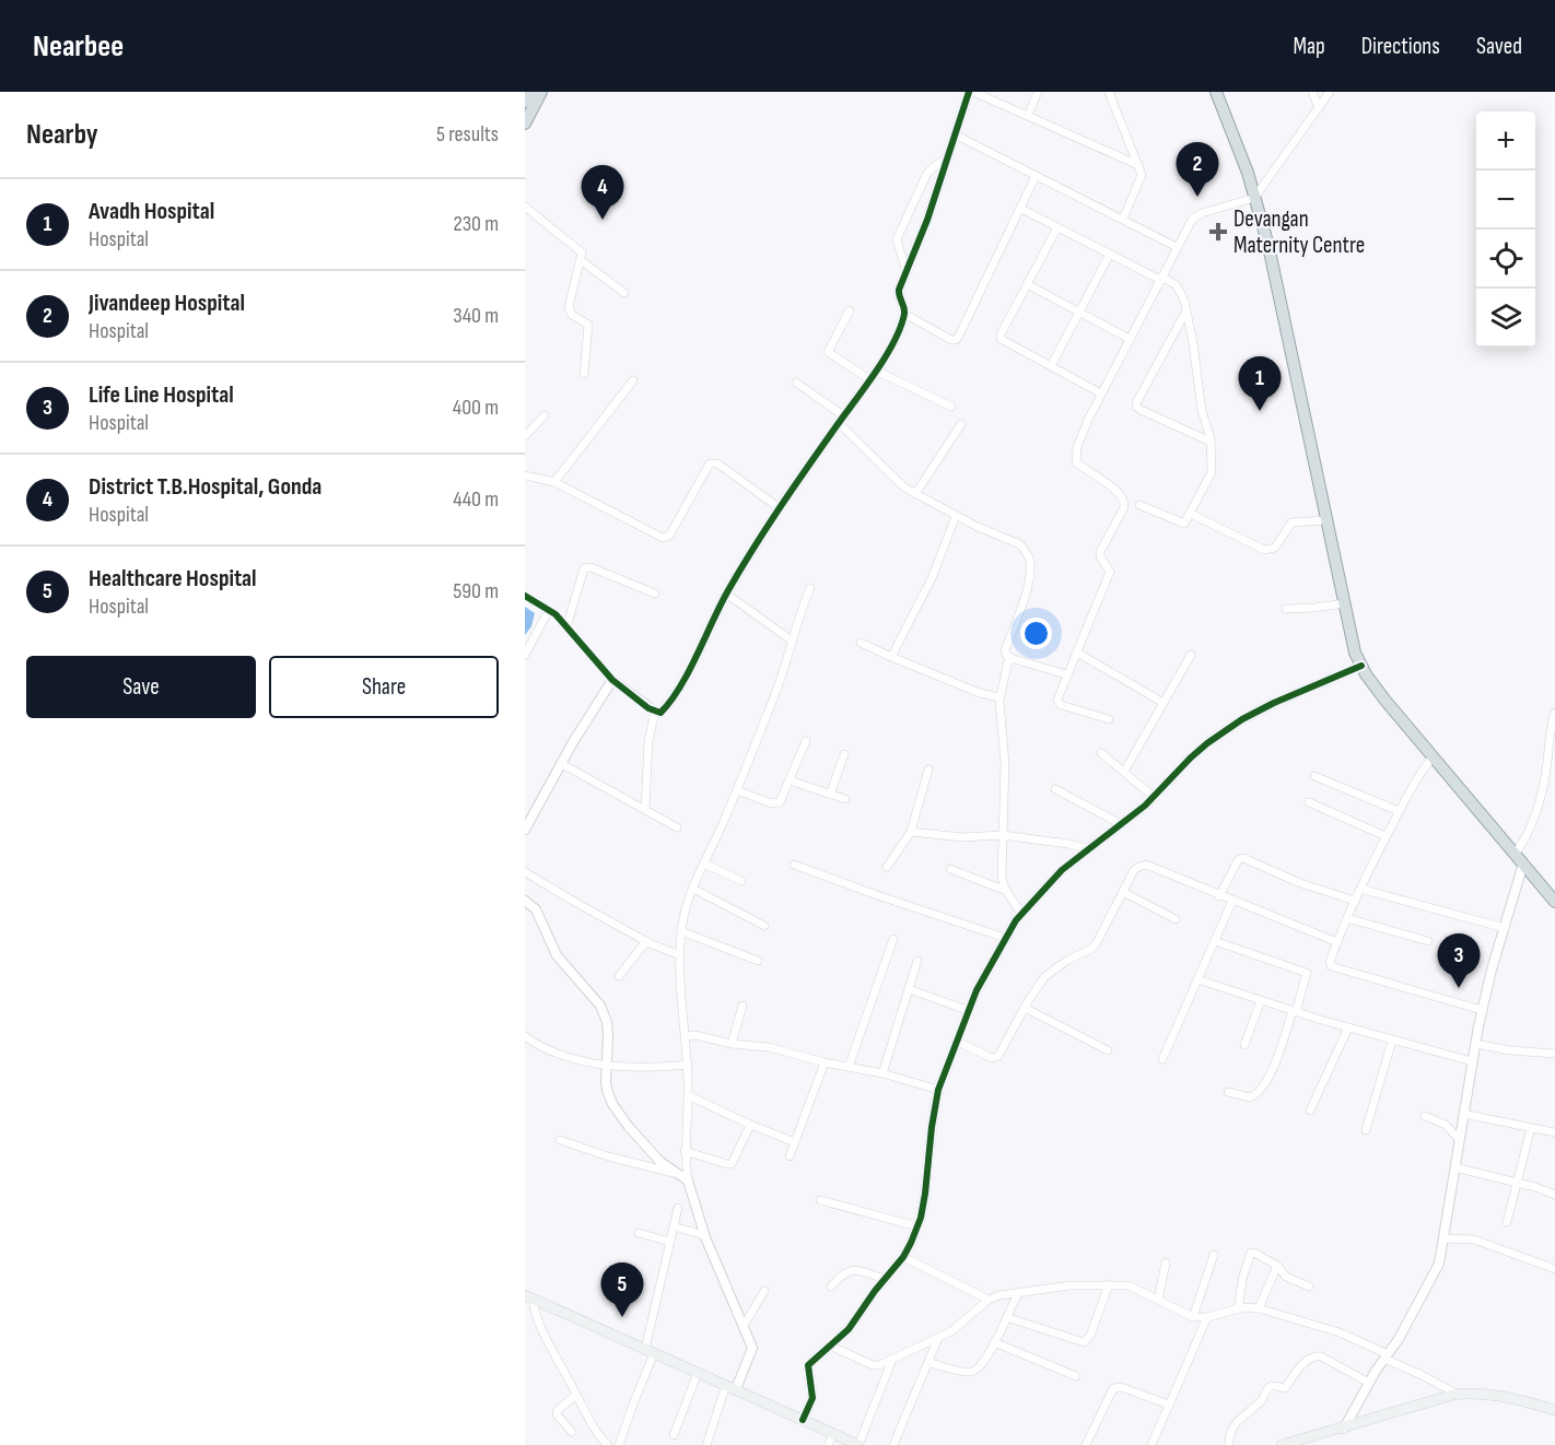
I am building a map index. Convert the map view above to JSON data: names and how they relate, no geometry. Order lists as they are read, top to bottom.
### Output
{
  "places": {
    "health": ["Devangan Maternity Centre"]
  },
  "page": {
    "header": "Nearbee",
    "nav": ["Map", "Directions", "Saved"],
    "heading": ["Nearby", "5 results"],
    "map_buttons": ["+", "−"],
    "pins": [
      "2",
      "4",
      "1",
      "3",
      "5"
    ],
    "list": [
      {
        "mark": "1",
        "name": "Avadh Hospital",
        "note": "Hospital",
        "value": "230 m"
      },
      {
        "mark": "2",
        "name": "Jivandeep Hospital",
        "note": "Hospital",
        "value": "340 m"
      },
      {
        "mark": "3",
        "name": "Life Line Hospital",
        "note": "Hospital",
        "value": "400 m"
      },
      {
        "mark": "4",
        "name": "District T.B.Hospital, Gonda",
        "note": "Hospital",
        "value": "440 m"
      },
      {
        "mark": "5",
        "name": "Healthcare Hospital",
        "note": "Hospital",
        "value": "590 m"
      }
    ],
    "buttons": ["Save", "Share"]
  }
}
